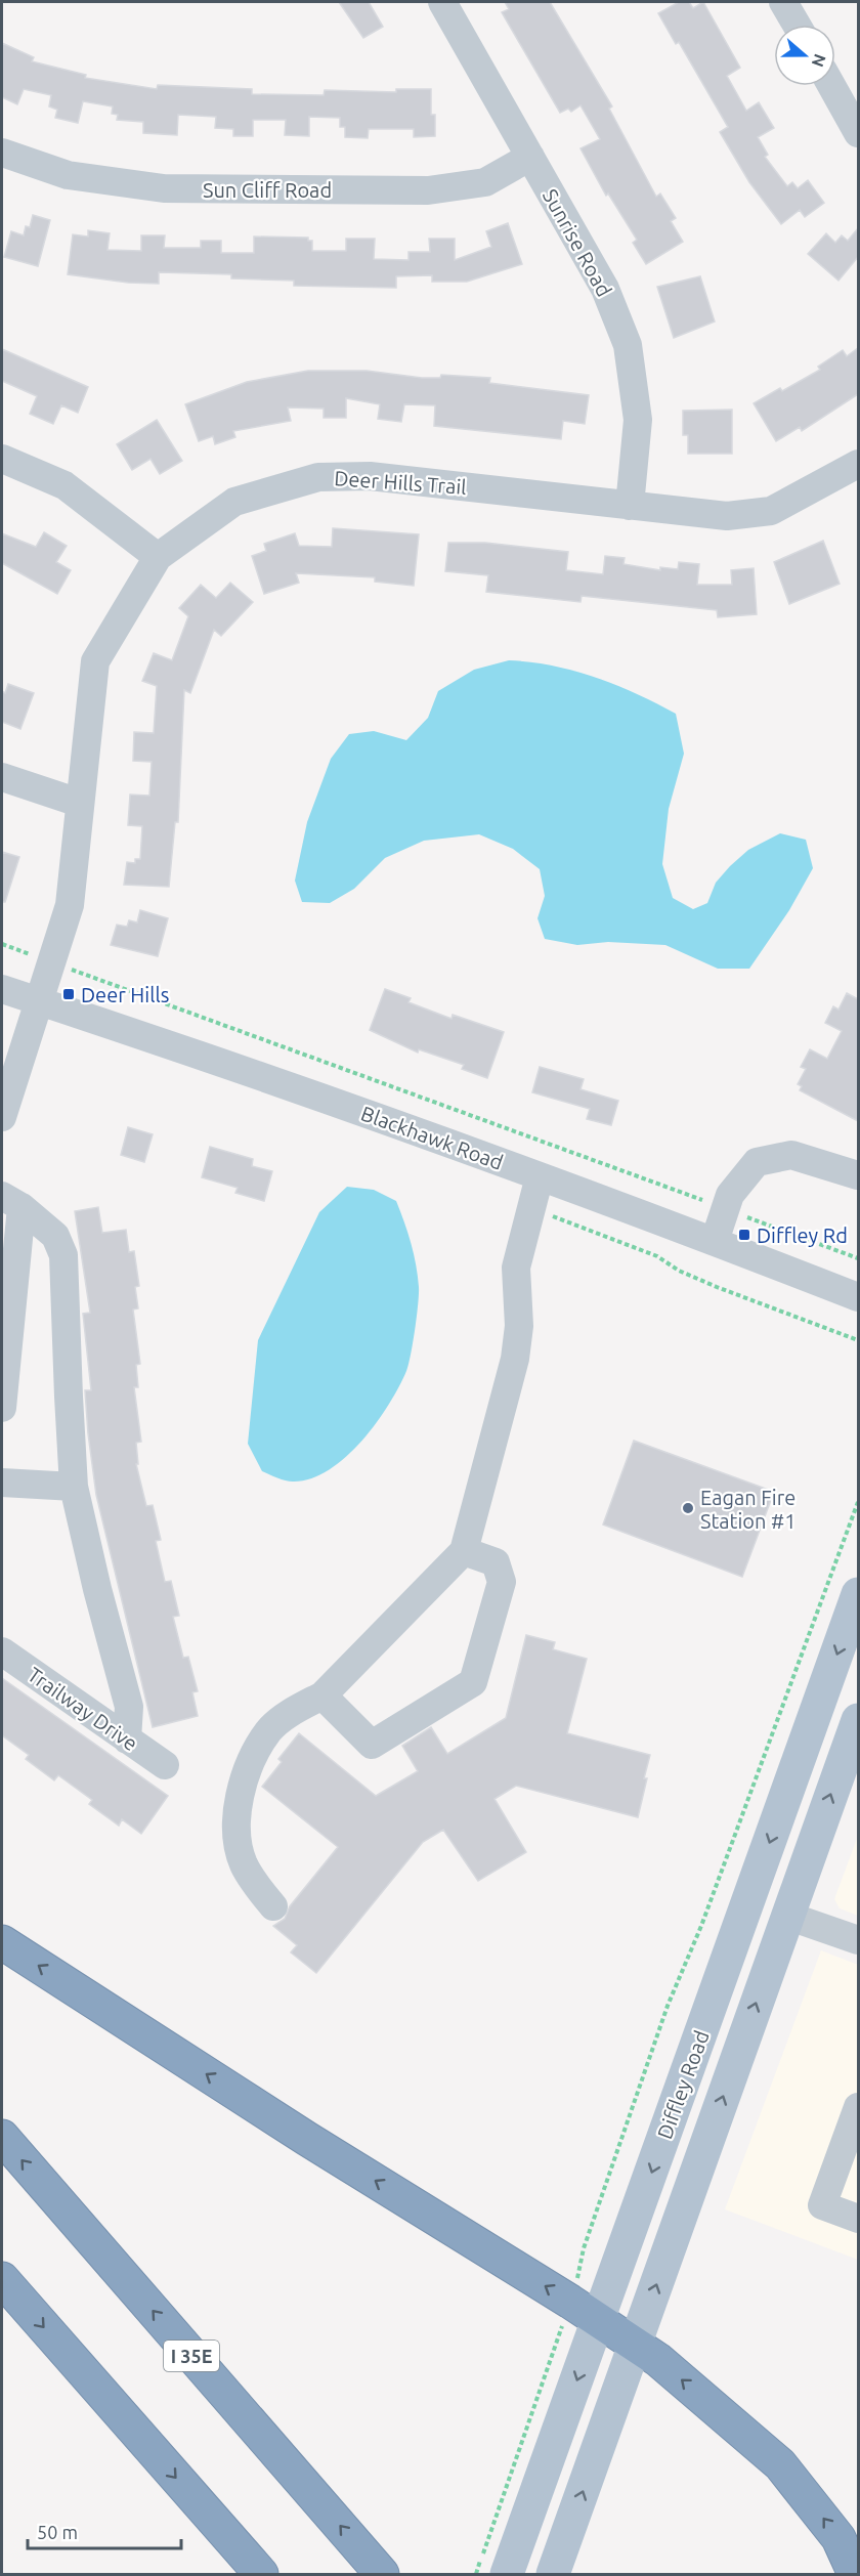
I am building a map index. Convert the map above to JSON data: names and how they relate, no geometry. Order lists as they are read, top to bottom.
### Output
{
  "streets": {
    "highway": ["I 35E"],
    "main road": ["Diffley Road"],
    "street": [
      "Sun Cliff Road",
      "Sunrise Road",
      "Deer Hills Trail",
      "Blackhawk Road",
      "Trailway Drive"
    ]
  },
  "crossings": [
    ["Sun Cliff Road", "Sunrise Road"],
    ["Sunrise Road", "Deer Hills Trail"],
    ["Deer Hills Trail", "Blackhawk Road"]
  ],
  "places": {
    "transit": ["Deer Hills", "Diffley Rd"],
    "other": ["Eagan Fire Station #1"]
  },
  "scale_bar": "50 m",
  "north": "right"
}
